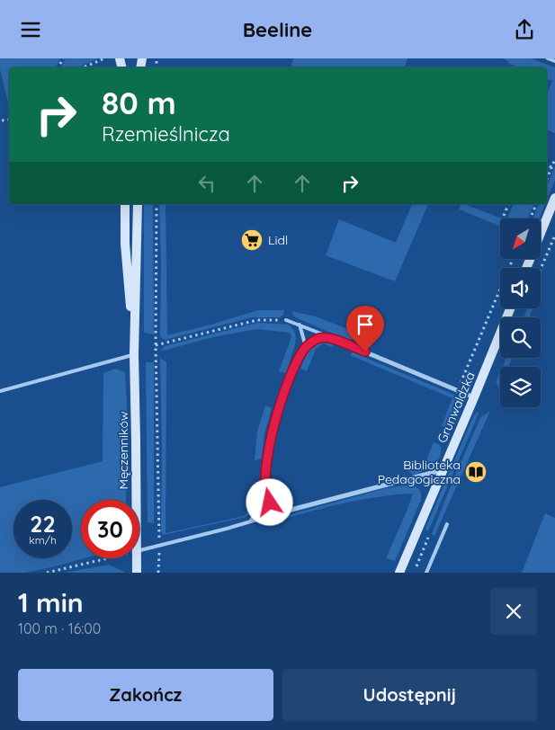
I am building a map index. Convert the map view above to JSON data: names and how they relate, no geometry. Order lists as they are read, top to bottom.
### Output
{
  "streets": {
    "main road": ["Grunwaldzka", "Męczenników"]
  },
  "places": {
    "supermarket": ["Lidl"],
    "library": ["Biblioteka Pedagogiczna"]
  },
  "north": "bottom left",
  "page": {
    "header": "Beeline",
    "turn": ["80 m", "Rzemieślnicza"],
    "speed": "22 km/h",
    "limit": "30",
    "heading": ["1 min", "100 m · 16:00"],
    "buttons": ["Zakończ", "Udostępnij"]
  }
}
